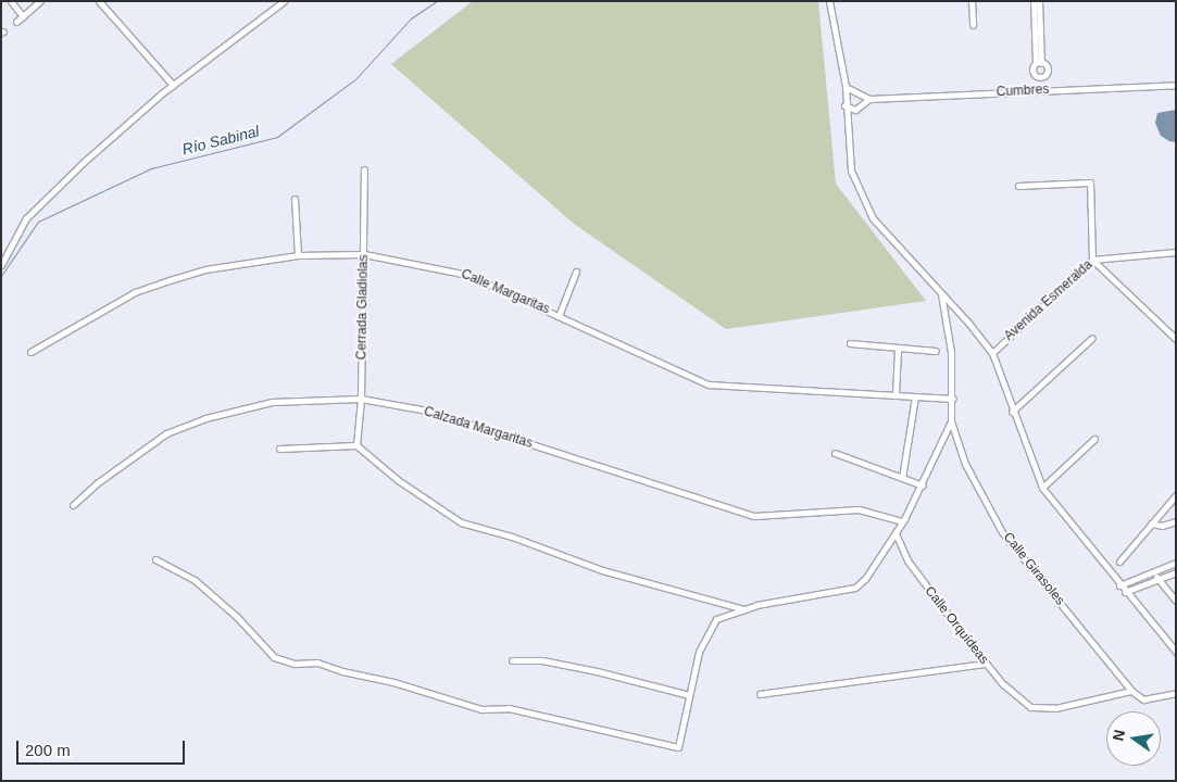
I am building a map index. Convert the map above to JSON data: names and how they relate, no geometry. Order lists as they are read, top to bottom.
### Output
{
  "streets": {
    "street": [
      "Cumbres",
      "Calle Margaritas",
      "Avenida Esmeralda",
      "Cerrada Gladiolas",
      "Calzada Margaritas",
      "Calle Girasoles",
      "Calle Orquídeas"
    ]
  },
  "crossings": [
    ["Calle Margaritas", "Cerrada Gladiolas"],
    ["Cerrada Gladiolas", "Calzada Margaritas"],
    ["Calle Girasoles", "Calle Orquídeas"]
  ],
  "water": ["Río Sabinal"],
  "scale_bar": "200 m",
  "north": "left"
}
